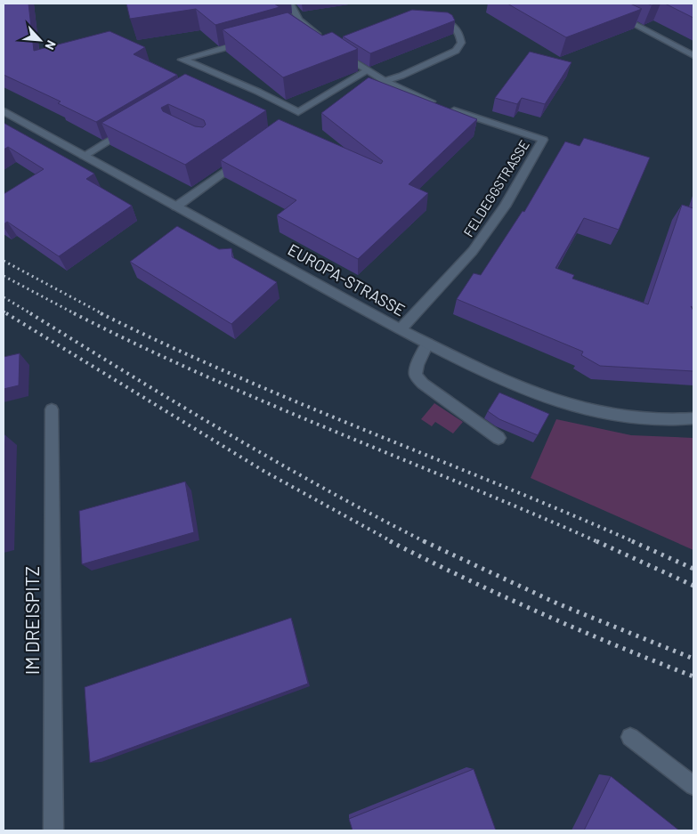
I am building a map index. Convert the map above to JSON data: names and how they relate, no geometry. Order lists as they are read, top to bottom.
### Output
{
  "streets": {
    "street": ["FELDEGGSTRASSE", "EUROPA-STRASSE", "IM DREISPITZ"]
  },
  "crossings": [
    ["FELDEGGSTRASSE", "EUROPA-STRASSE"]
  ],
  "north": "bottom right"
}
